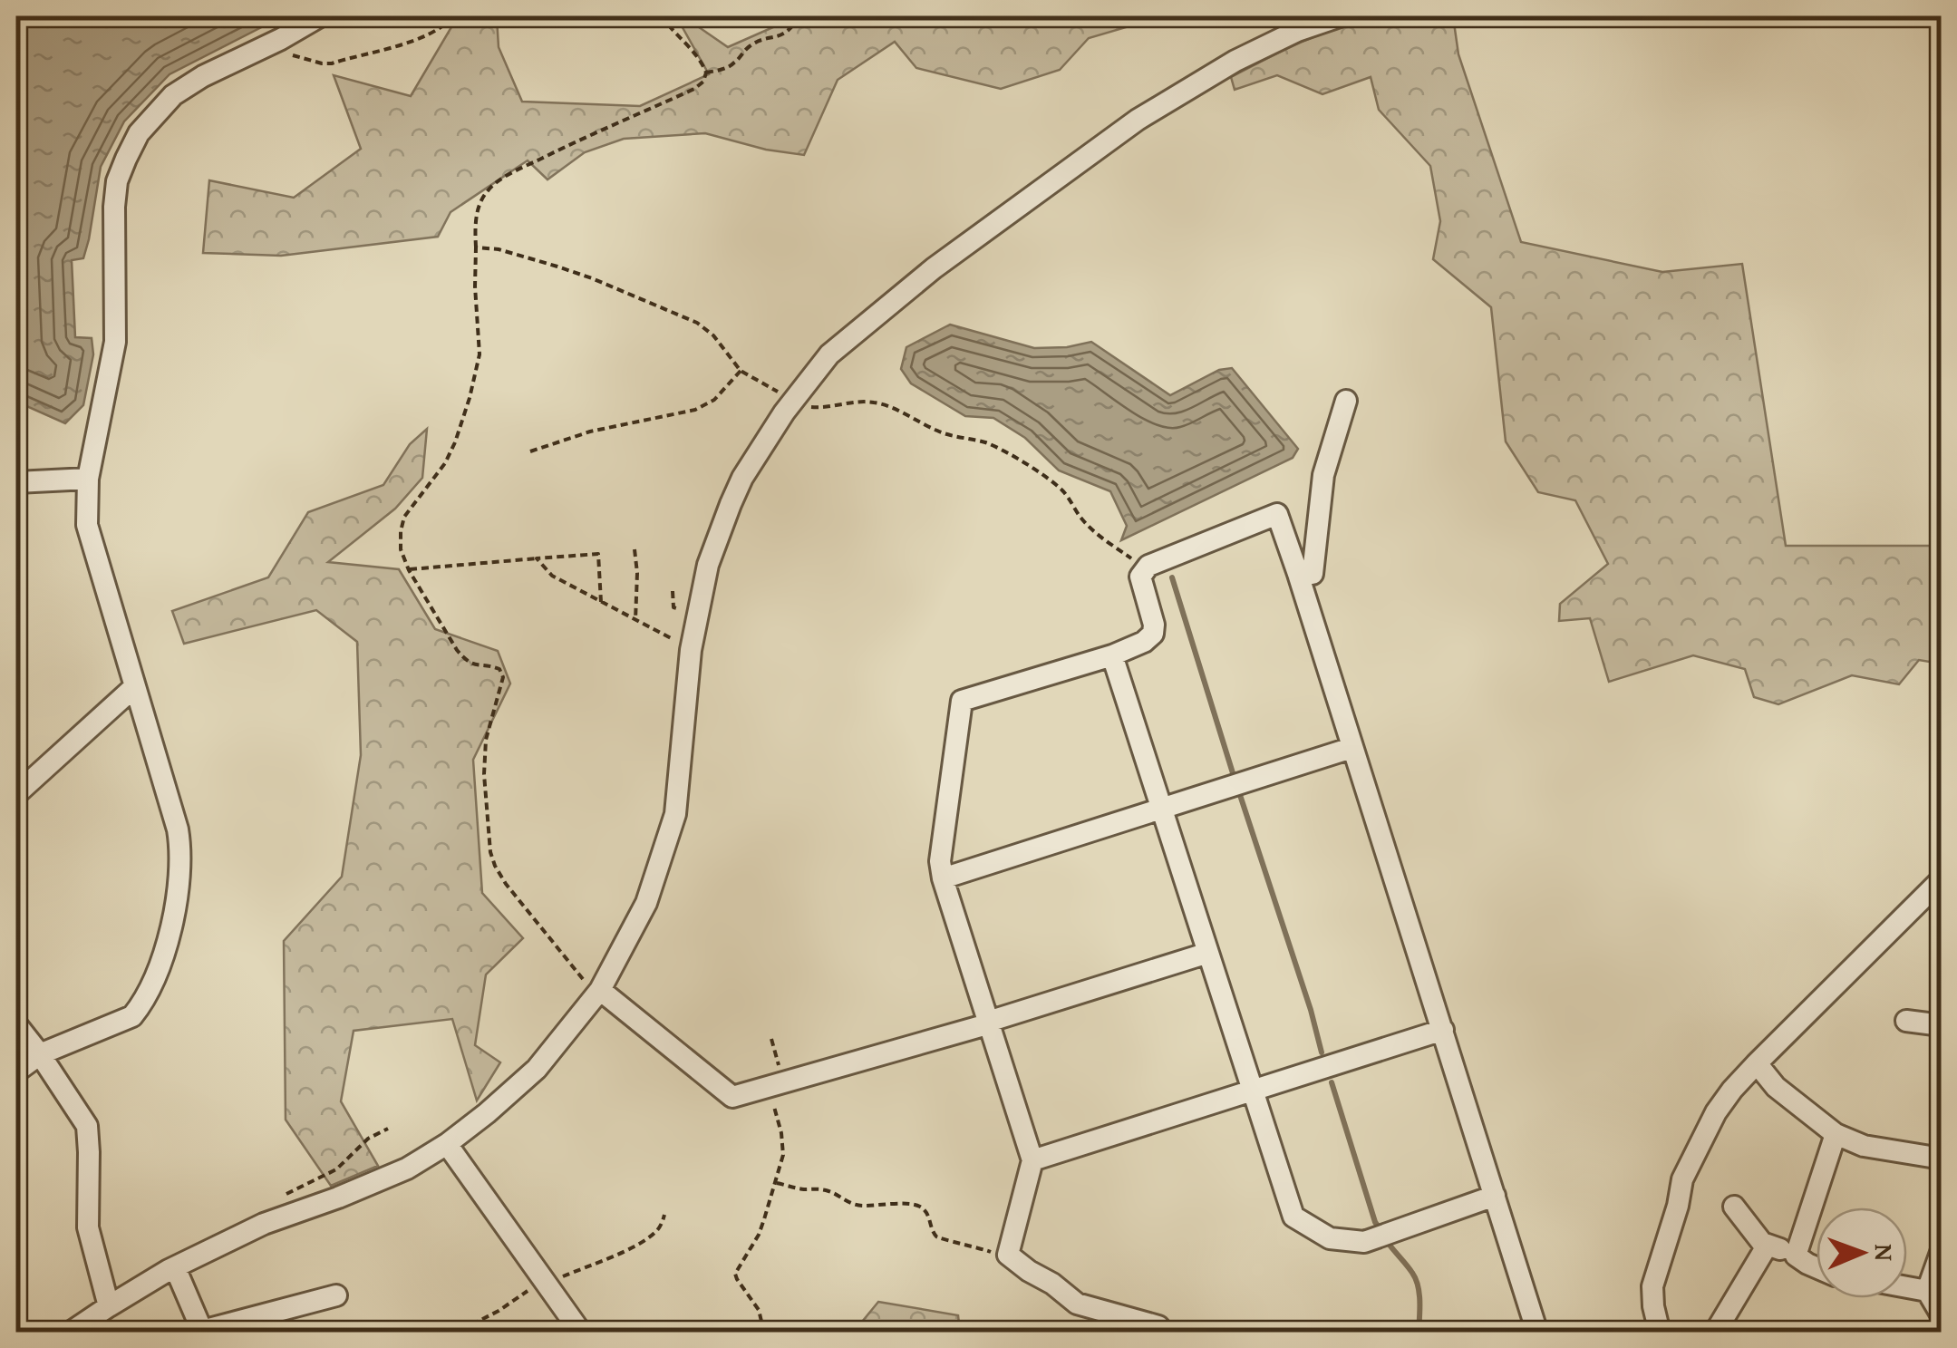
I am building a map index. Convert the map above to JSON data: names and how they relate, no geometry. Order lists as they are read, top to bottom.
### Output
{
  "north": "right"
}
